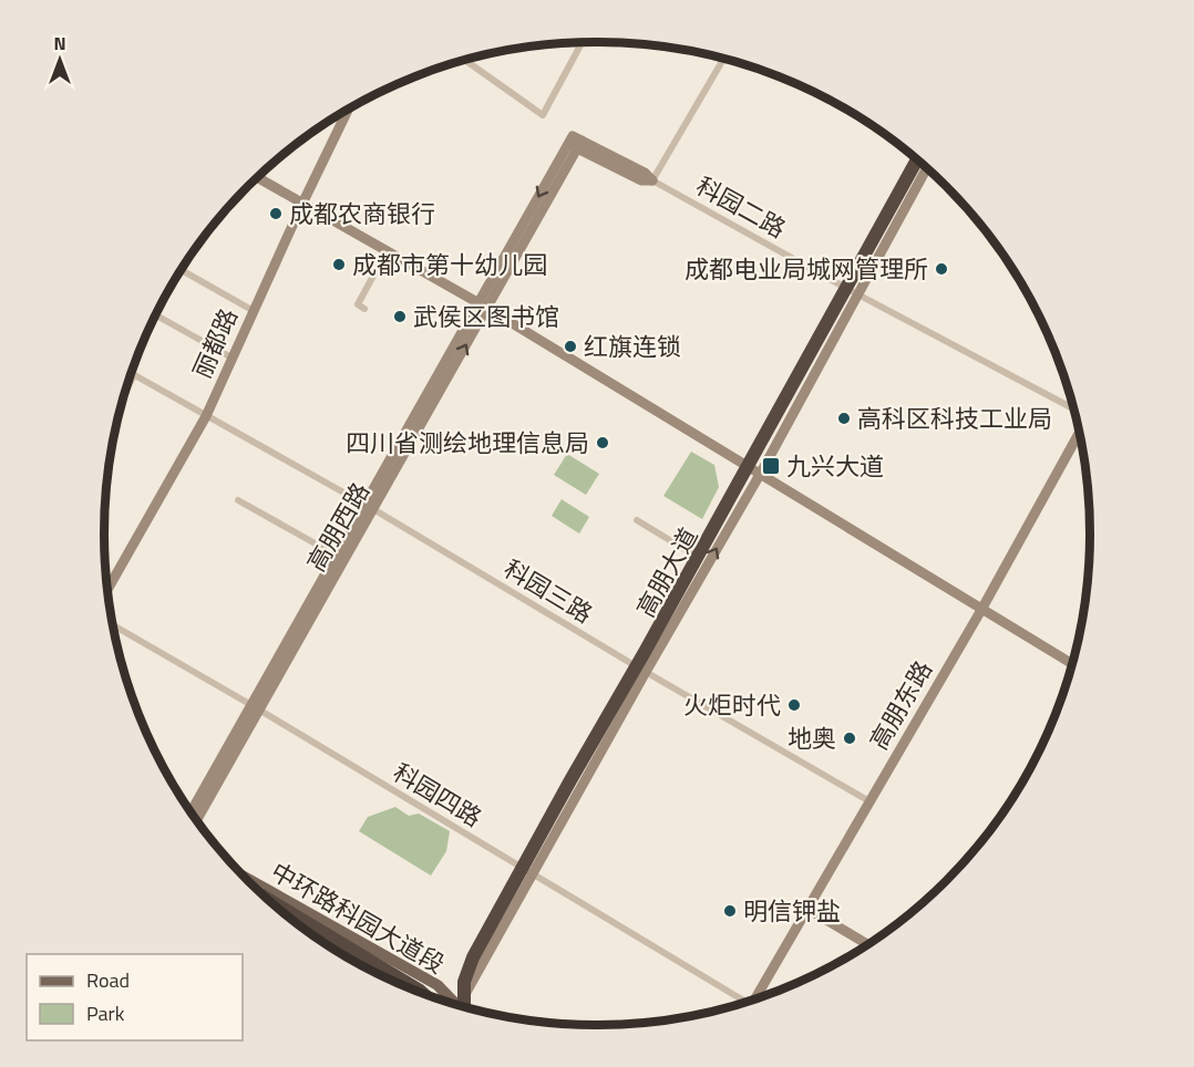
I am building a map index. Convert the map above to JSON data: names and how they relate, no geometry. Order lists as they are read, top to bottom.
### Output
{
  "streets": {
    "main road": ["中环路科园大道段"],
    "street": [
      "科园二路",
      "丽都路",
      "高朋西路",
      "高朋大道",
      "科园三路",
      "高朋东路",
      "科园四路"
    ]
  },
  "crossings": [
    ["科园二路", "高朋西路"],
    ["科园二路", "高朋大道"],
    ["丽都路", "科园三路"],
    ["高朋西路", "科园三路"],
    ["高朋西路", "科园四路"],
    ["高朋大道", "科园三路"],
    ["高朋大道", "科园四路"],
    ["科园三路", "高朋东路"]
  ],
  "places": {
    "other": [
      "成都农商银行",
      "成都市第十幼儿园",
      "成都电业局城网管理所",
      "武侯区图书馆",
      "红旗连锁",
      "高科区科技工业局",
      "四川省测绘地理信息局",
      "火炬时代",
      "地奥",
      "明信钾盐"
    ],
    "transit": ["九兴大道"]
  },
  "legend": ["Road", "Park"],
  "north": "top"
}
